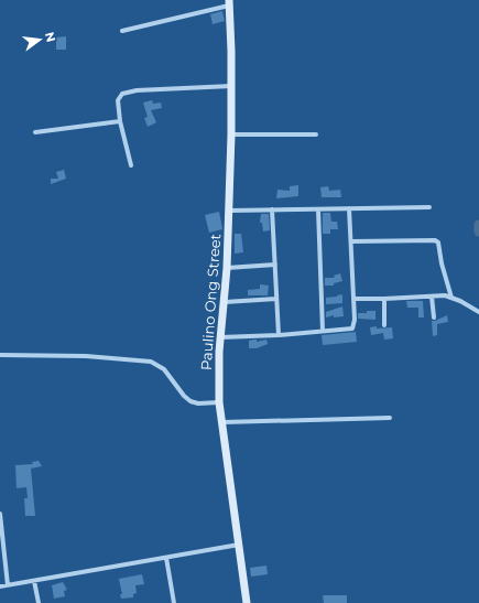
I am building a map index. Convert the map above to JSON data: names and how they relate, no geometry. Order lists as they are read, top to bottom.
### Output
{
  "streets": {
    "street": ["Paulino Ong Street"]
  },
  "north": "right"
}
